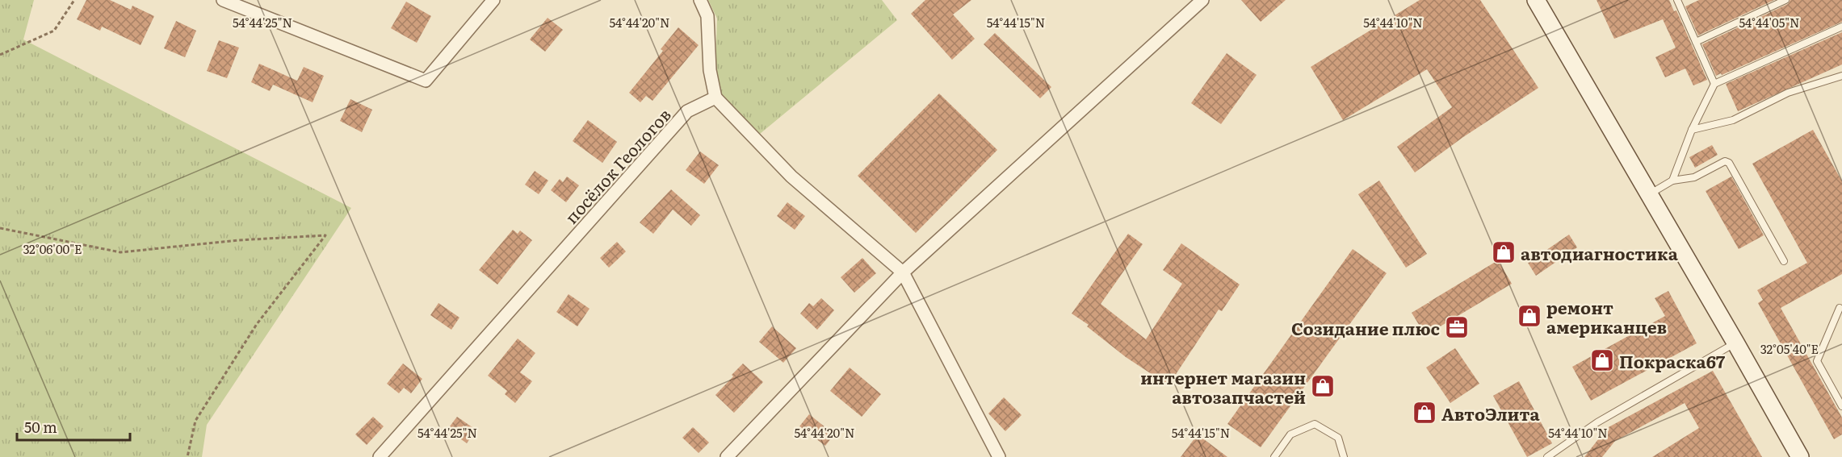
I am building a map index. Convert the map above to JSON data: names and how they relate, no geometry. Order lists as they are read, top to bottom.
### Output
{
  "streets": {
    "street": ["посёлок Геологов"]
  },
  "places": {
    "shop": [
      "автодиагностика",
      "ремонт американцев",
      "Покраска67",
      "интернет магазин автозапчастей",
      "АвтоЭлита"
    ],
    "office": ["Созидание плюс"]
  },
  "scale_bar": "50 m",
  "coordinates": [
    "54°44'25\"N",
    "54°44'20\"N",
    "54°44'15\"N",
    "54°44'10\"N",
    "54°44'05\"N",
    "32°06'00\"E",
    "32°05'40\"E"
  ]
}
